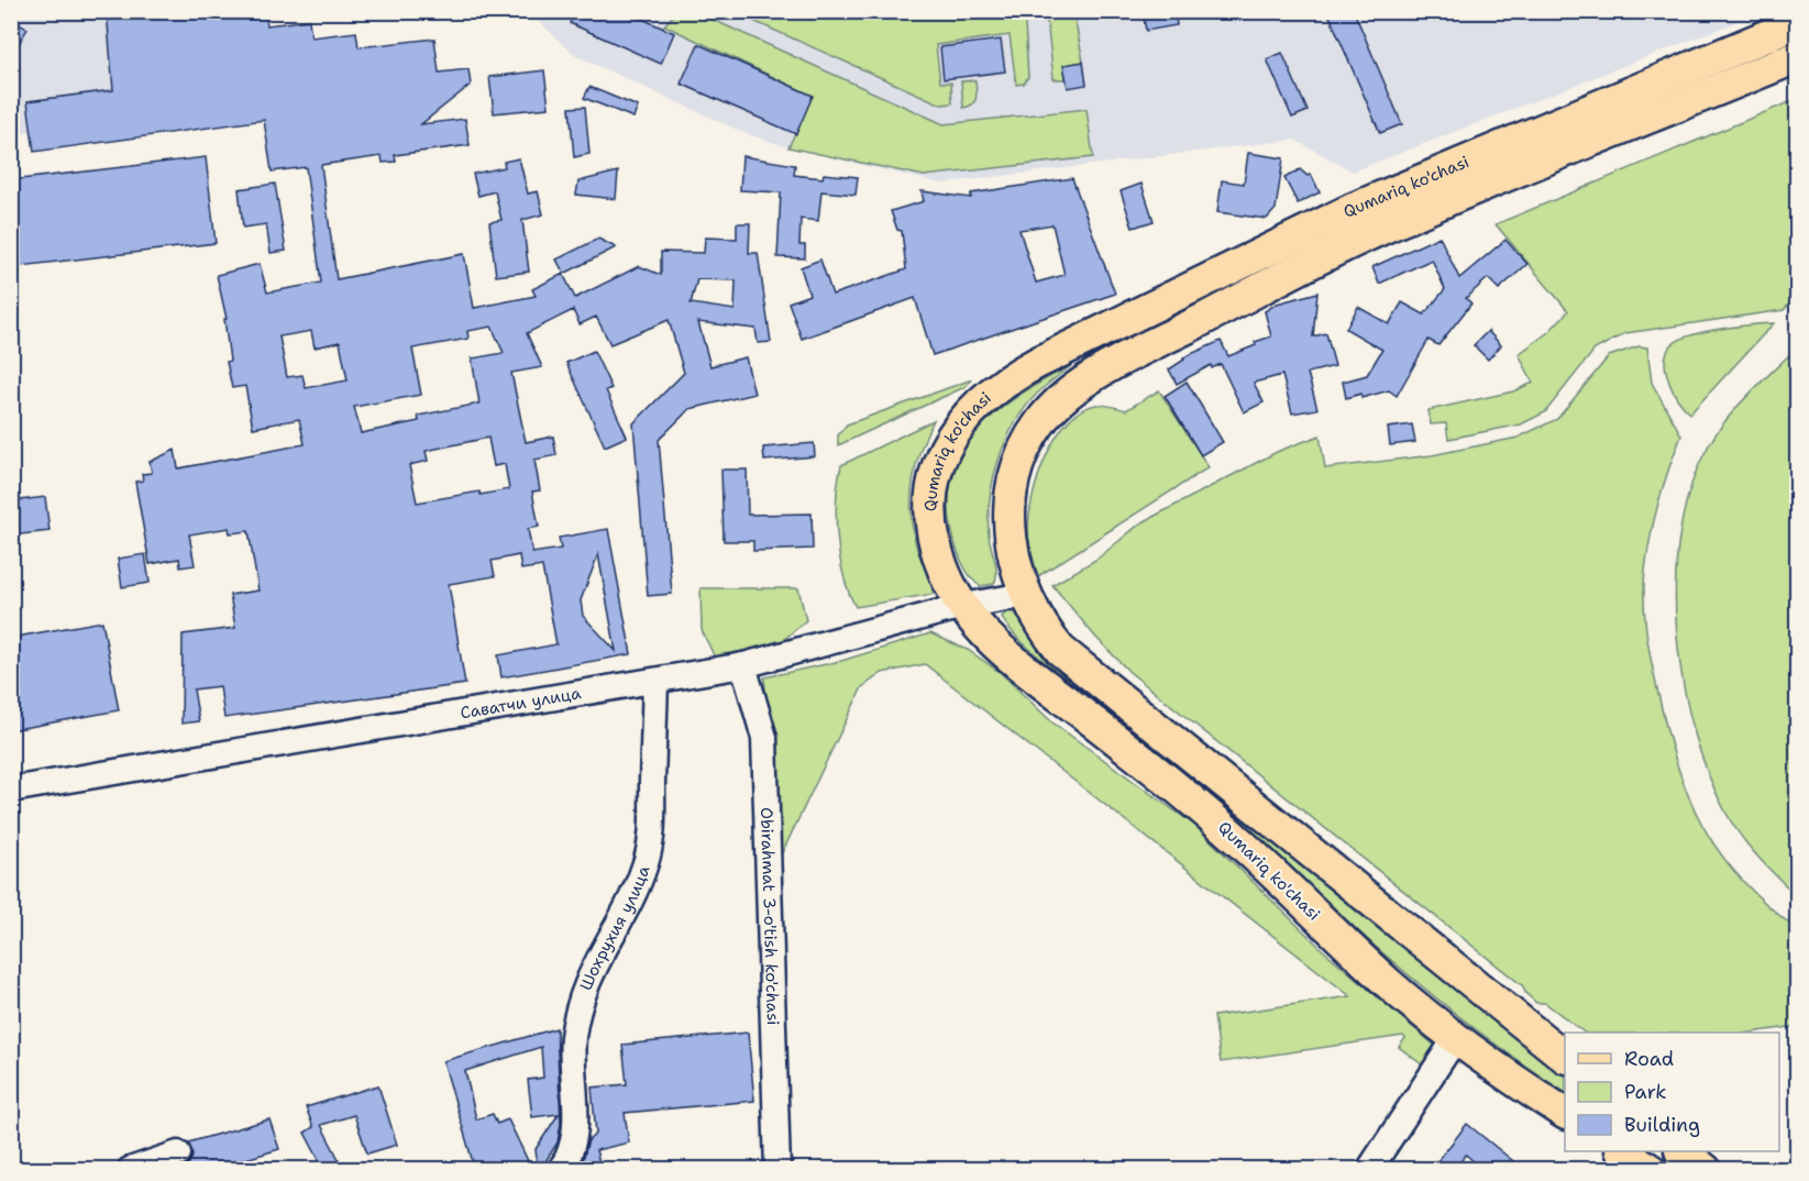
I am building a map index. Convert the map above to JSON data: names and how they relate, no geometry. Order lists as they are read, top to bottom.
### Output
{
  "streets": {
    "main road": ["Qumariq ko'chasi"],
    "street": ["Саватчи улица", "Obirahmat 3-o'tish ko'chasi", "Шохрухия улица"]
  },
  "crossings": [
    ["Qumariq ko'chasi", "Саватчи улица"],
    ["Саватчи улица", "Obirahmat 3-o'tish ko'chasi"],
    ["Саватчи улица", "Шохрухия улица"]
  ],
  "legend": ["Road", "Park", "Building"]
}
